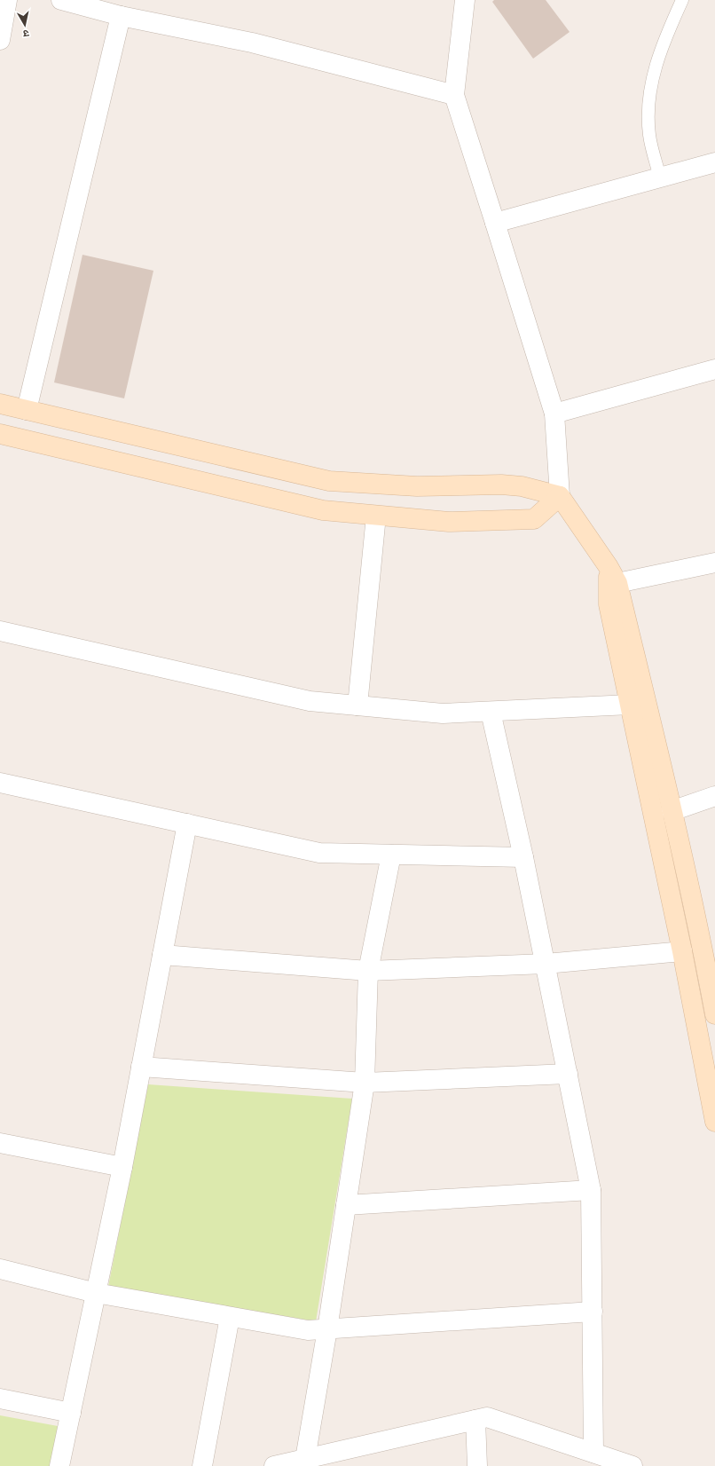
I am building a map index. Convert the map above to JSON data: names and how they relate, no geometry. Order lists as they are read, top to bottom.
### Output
{
  "north": "bottom"
}
